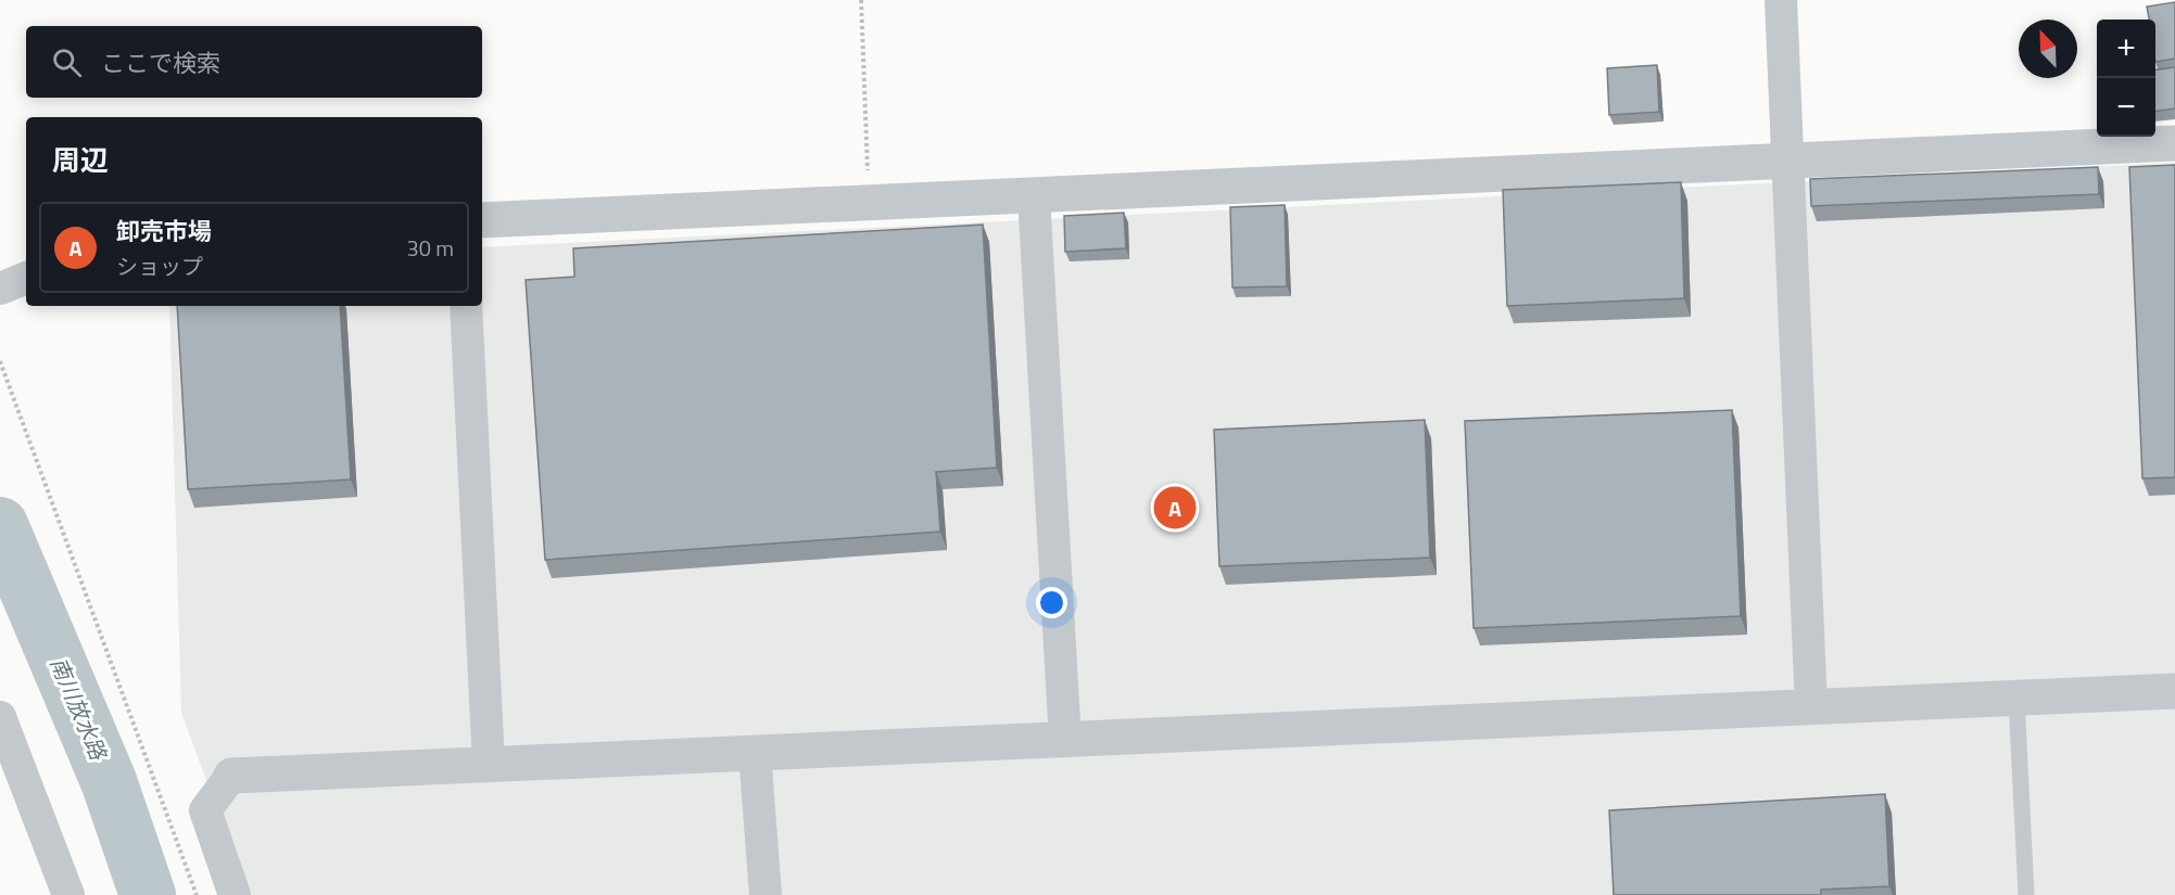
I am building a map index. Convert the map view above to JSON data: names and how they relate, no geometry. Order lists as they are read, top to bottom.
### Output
{
  "water": ["南川放水路"],
  "north": "top left",
  "page": {
    "map_buttons": ["+", "−"],
    "search": "ここで検索",
    "heading": "周辺",
    "list": [
      {
        "mark": "A",
        "name": "卸売市場",
        "note": "ショップ",
        "value": "30 m"
      }
    ],
    "pins": "A"
  }
}
